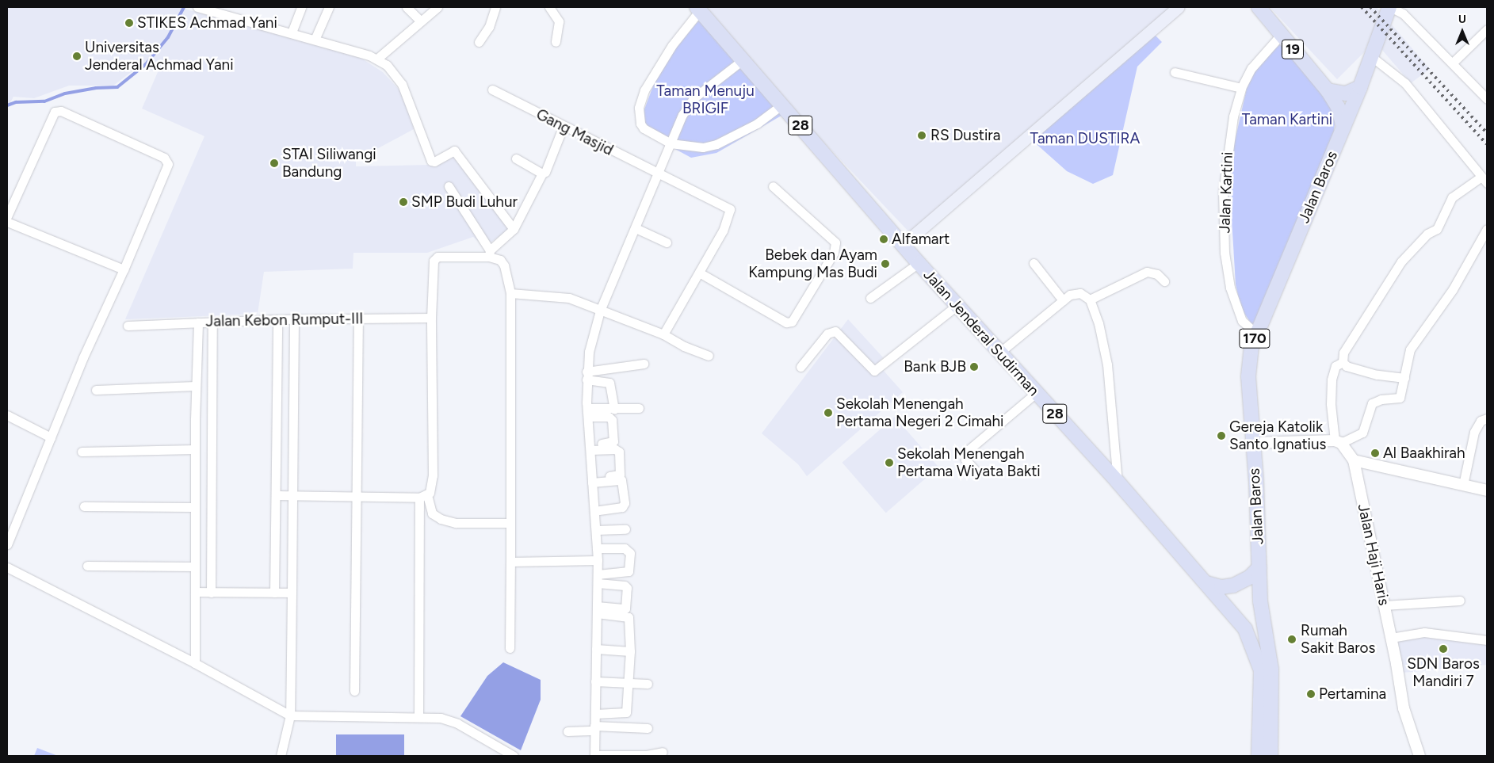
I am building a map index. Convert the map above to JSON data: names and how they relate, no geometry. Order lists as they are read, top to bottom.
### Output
{
  "streets": {
    "main road": [
      "19",
      "28",
      "Jalan Baros",
      "Jalan Jenderal Sudirman",
      "170"
    ],
    "street": [
      "Gang Masjid",
      "Jalan Kartini",
      "Jalan Kebon Rumput-III",
      "Jalan Haji Haris"
    ]
  },
  "crossings": [
    ["19", "Jalan Baros"],
    ["19", "Jalan Kartini"],
    ["Jalan Baros", "Jalan Kartini"],
    ["Jalan Baros", "170"]
  ],
  "parks": ["Taman Menuju BRIGIF", "Taman Kartini", "Taman DUSTIRA"],
  "places": [
    "STIKES Achmad Yani",
    "Universitas Jenderal Achmad Yani",
    "RS Dustira",
    "STAI Siliwangi Bandung",
    "SMP Budi Luhur",
    "Alfamart",
    "Bebek dan Ayam Kampung Mas Budi",
    "Bank BJB",
    "Sekolah Menengah Pertama Negeri 2 Cimahi",
    "Gereja Katolik Santo Ignatius",
    "Al Baakhirah",
    "Sekolah Menengah Pertama Wiyata Bakti",
    "Rumah Sakit Baros",
    "SDN Baros Mandiri 7",
    "Pertamina"
  ],
  "north": "top"
}
